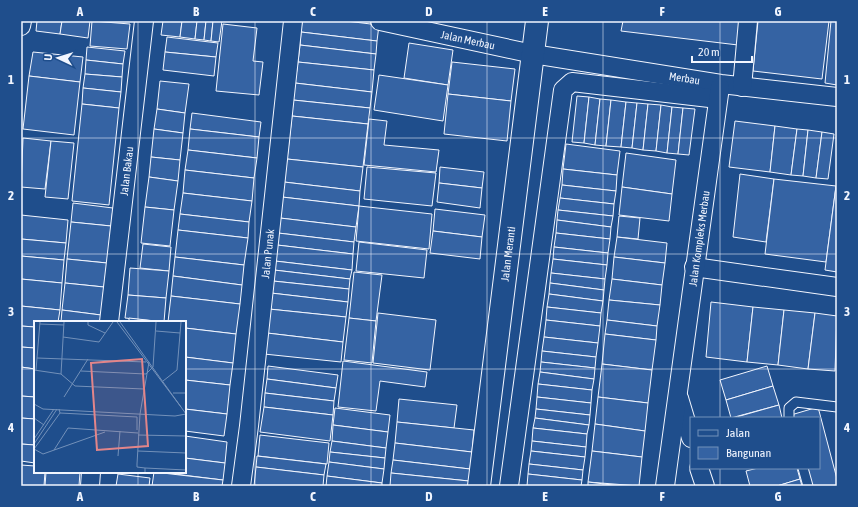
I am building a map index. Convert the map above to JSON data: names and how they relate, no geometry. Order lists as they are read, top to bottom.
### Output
{
  "streets": {
    "street": [
      "Jalan Merbau",
      "Merbau",
      "Jalan Bakau",
      "Jalan Kompleks Merbau",
      "Jalan Meranti",
      "Jalan Punak"
    ]
  },
  "crossings": [
    ["Jalan Merbau", "Merbau"],
    ["Jalan Merbau", "Jalan Meranti"],
    ["Merbau", "Jalan Kompleks Merbau"],
    ["Merbau", "Jalan Meranti"]
  ],
  "legend": ["Jalan", "Bangunan"],
  "scale_bar": "20 m",
  "north": "left",
  "grid": {
    "columns": [
      "A",
      "B",
      "C",
      "D",
      "E",
      "F",
      "G"
    ],
    "rows": [
      "1",
      "2",
      "3",
      "4"
    ]
  }
}
